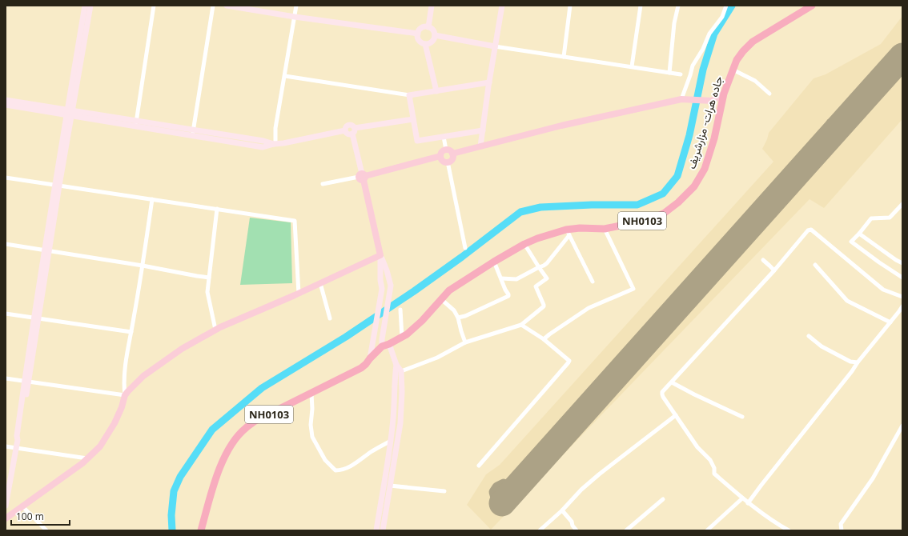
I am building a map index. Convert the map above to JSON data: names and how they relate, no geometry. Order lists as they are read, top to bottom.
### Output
{
  "streets": {
    "highway": ["جاده هرات- مزارشریف", "NH0103"]
  },
  "scale_bar": "100 m"
}
